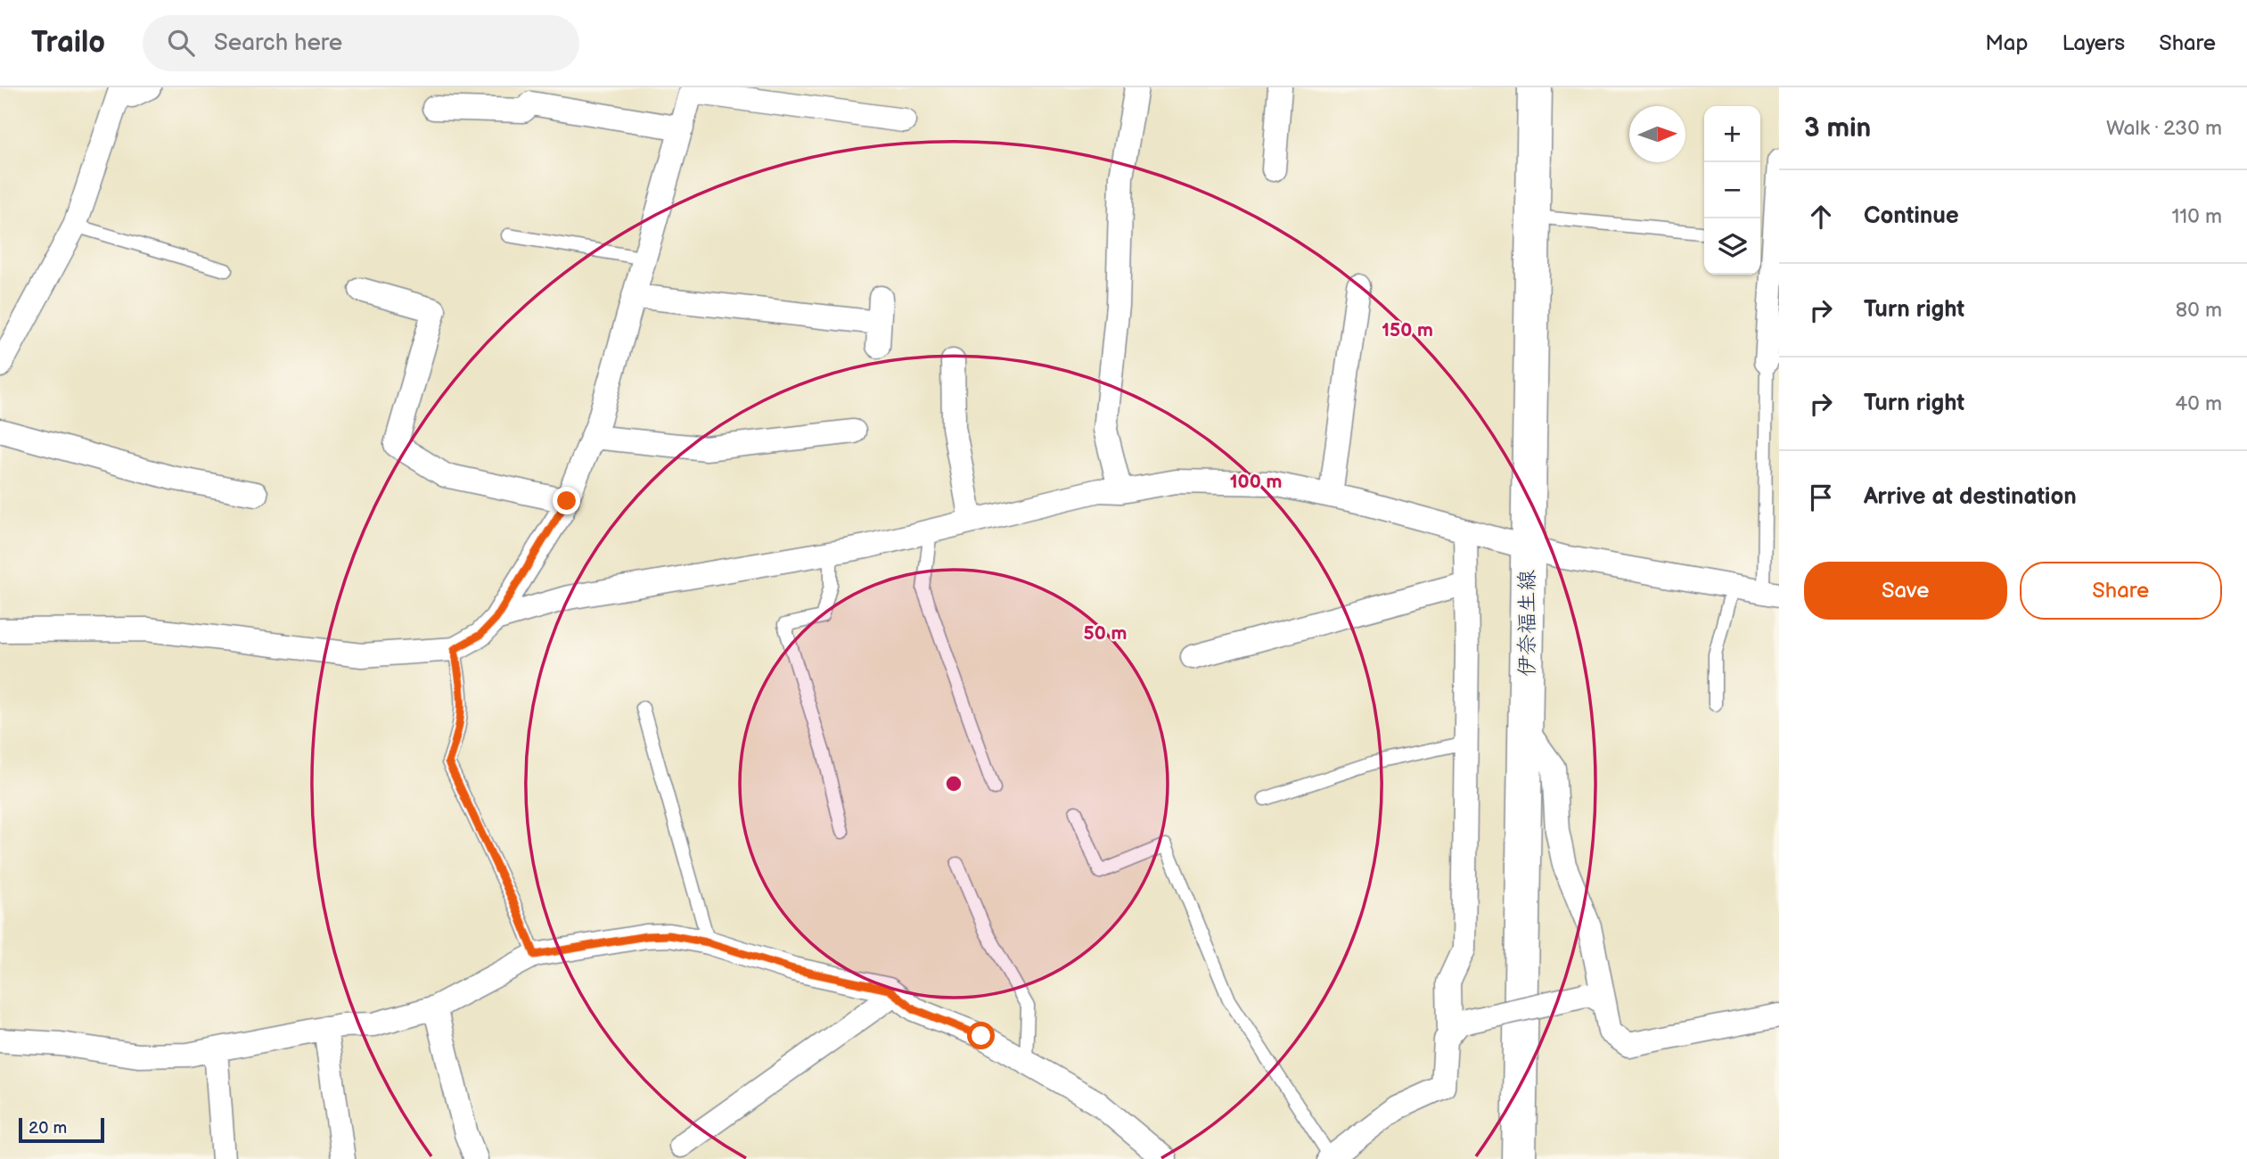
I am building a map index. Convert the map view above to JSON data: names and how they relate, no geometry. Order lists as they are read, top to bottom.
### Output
{
  "streets": {
    "main road": ["伊奈福生線"]
  },
  "scale_bar": "20 m",
  "north": "right",
  "page": {
    "header": "Trailo",
    "search": "Search here",
    "nav": ["Map", "Layers", "Share"],
    "heading": ["3 min", "Walk · 230 m"],
    "map_buttons": ["+", "−"],
    "list": [
      ["Continue", "110 m"],
      ["Turn right", "80 m"],
      ["Turn right", "40 m"],
      "Arrive at destination"
    ],
    "buttons": ["Save", "Share"],
    "scale": "20 m"
  },
  "rings": ["150 m", "100 m", "50 m"]
}
